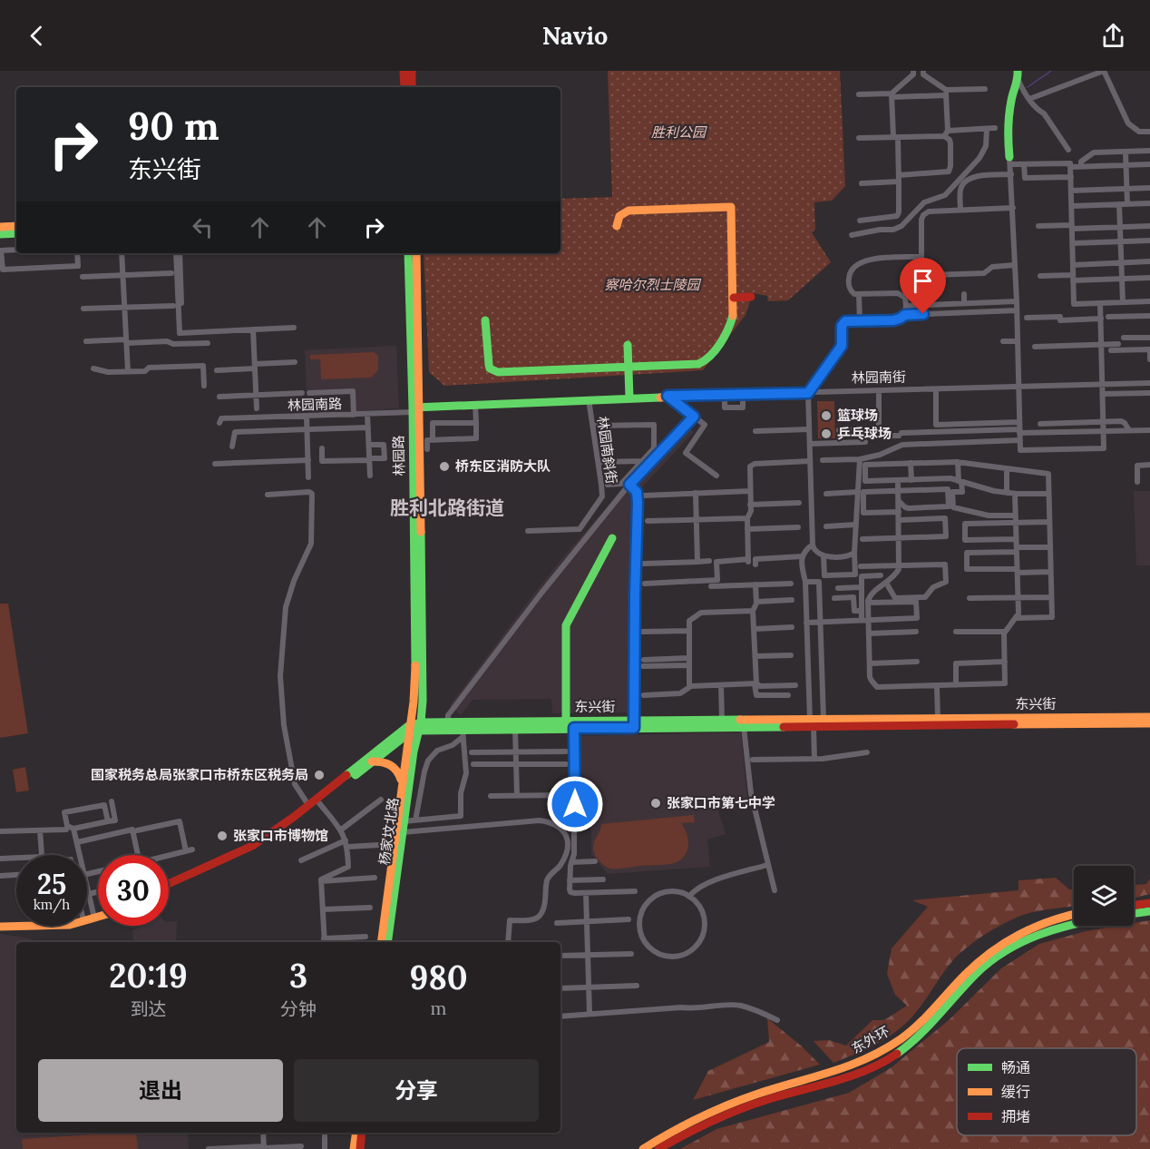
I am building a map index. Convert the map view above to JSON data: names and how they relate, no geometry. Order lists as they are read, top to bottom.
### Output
{
  "streets": {
    "main road": [
      "林园南街",
      "林园路",
      "东兴街",
      "杨家坟北路",
      "东外环"
    ],
    "street": ["林园南路", "林园南斜街"]
  },
  "crossings": [
    ["林园南街", "林园南路"],
    ["林园南街", "林园南斜街"],
    ["林园南街", "林园路"],
    ["林园南路", "林园路"],
    ["林园路", "东兴街"],
    ["林园路", "杨家坟北路"],
    ["东兴街", "杨家坟北路"]
  ],
  "districts": ["胜利北路街道"],
  "parks": ["胜利公园", "察哈尔烈士陵园"],
  "places": [
    "篮球场",
    "乒乓球场",
    "桥东区消防大队",
    "国家税务总局张家口市桥东区税务局",
    "张家口市第七中学",
    "张家口市博物馆"
  ],
  "legend": ["畅通", "缓行", "拥堵"],
  "page": {
    "header": "Navio",
    "turn": ["90 m", "东兴街"],
    "speed": "25 km/h",
    "limit": "30",
    "eta": [
      "20:19",
      "到达",
      "3",
      "分钟",
      "980",
      "m"
    ],
    "buttons": ["退出", "分享"]
  }
}
